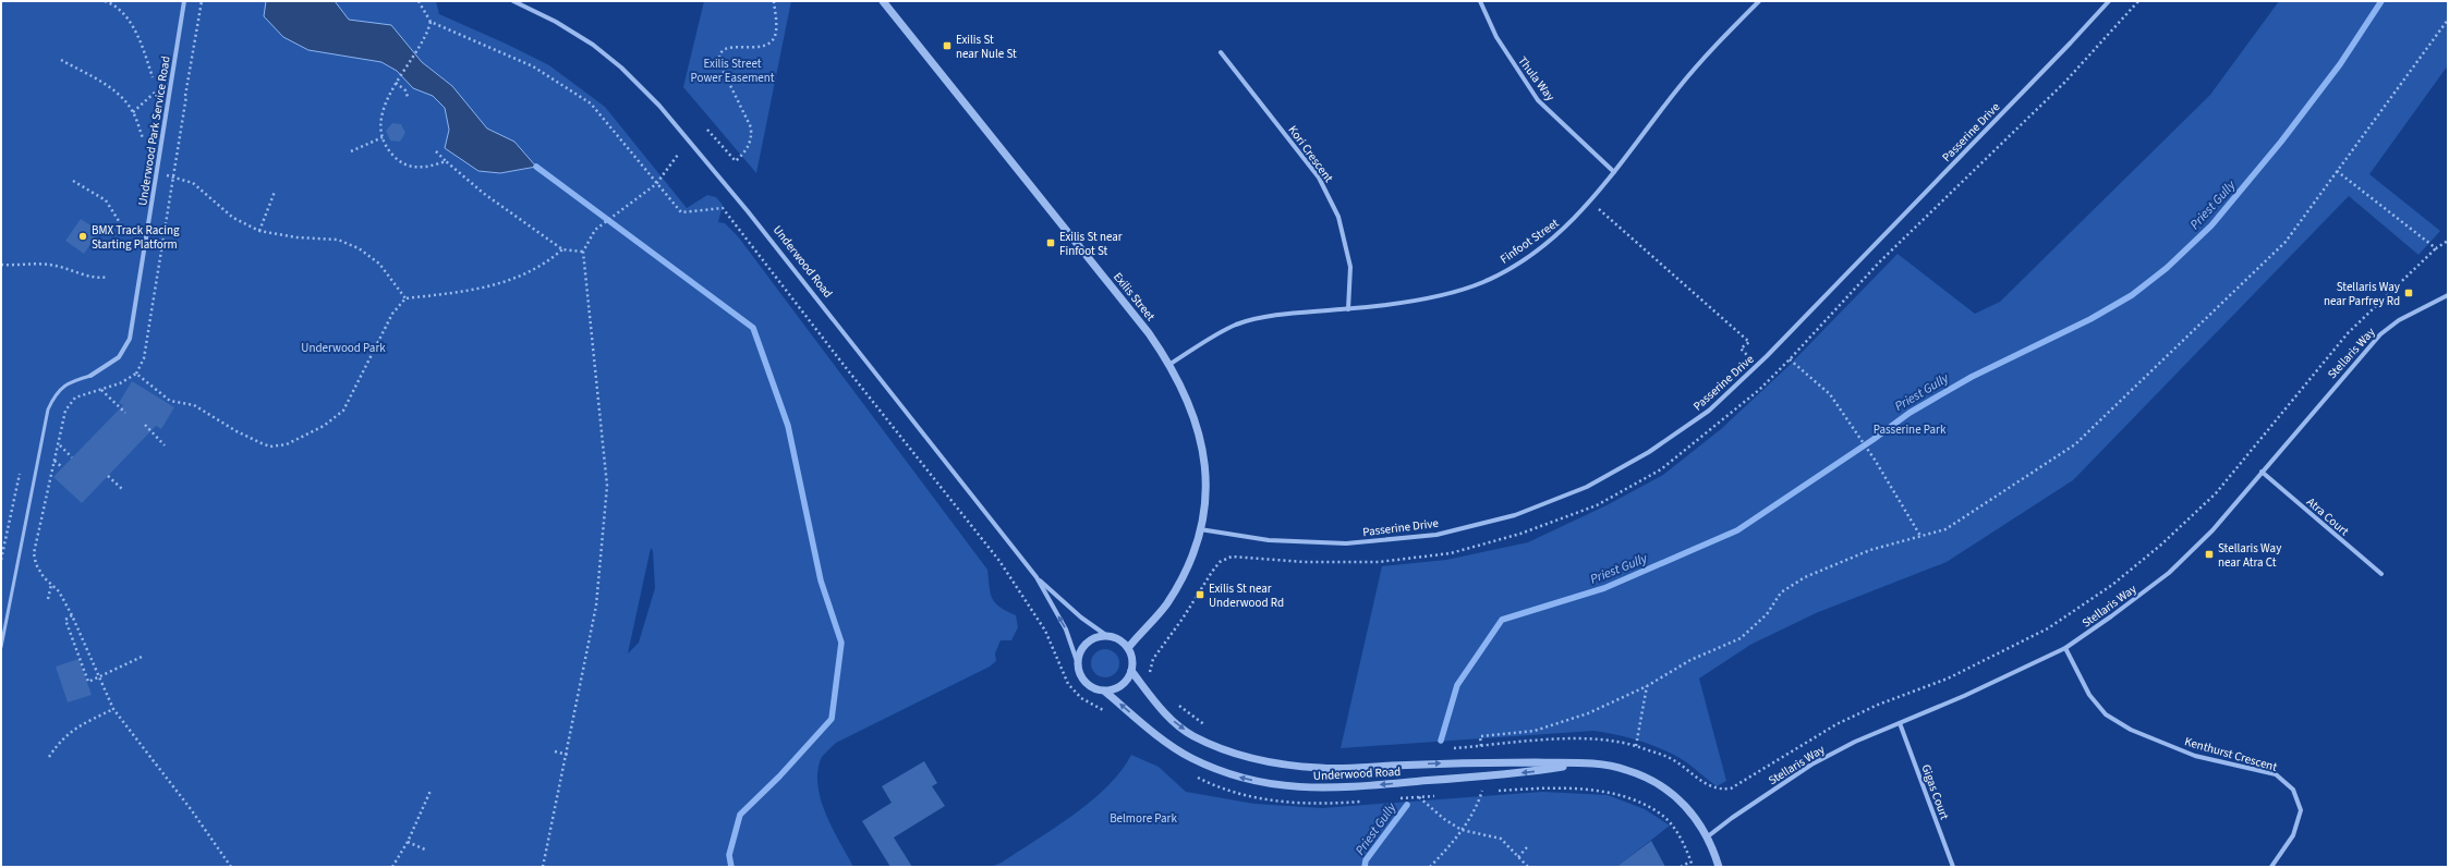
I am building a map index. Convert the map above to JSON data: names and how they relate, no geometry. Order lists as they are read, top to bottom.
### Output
{
  "streets": {
    "street": [
      "Thula Way",
      "Underwood Park Service Road",
      "Passerine Drive",
      "Kori Crescent",
      "Finfoot Street",
      "Underwood Road",
      "Exilis Street",
      "Stellaris Way",
      "Atra Court",
      "Kenthurst Crescent",
      "Gigas Court"
    ]
  },
  "crossings": [
    ["Thula Way", "Finfoot Street"],
    ["Passerine Drive", "Exilis Street"],
    ["Kori Crescent", "Finfoot Street"],
    ["Finfoot Street", "Exilis Street"],
    ["Underwood Road", "Exilis Street"],
    ["Underwood Road", "Stellaris Way"],
    ["Stellaris Way", "Atra Court"],
    ["Stellaris Way", "Kenthurst Crescent"],
    ["Stellaris Way", "Gigas Court"]
  ],
  "water": ["Priest Gully"],
  "parks": [
    "Exilis Street Power Easement",
    "Underwood Park",
    "Passerine Park",
    "Belmore Park"
  ],
  "places": {
    "transit": [
      "Exilis St near Nule St",
      "Exilis St near Finfoot St",
      "Stellaris Way near Parfrey Rd",
      "Stellaris Way near Atra Ct",
      "Exilis St near Underwood Rd"
    ],
    "other": ["BMX Track Racing Starting Platform"]
  }
}
